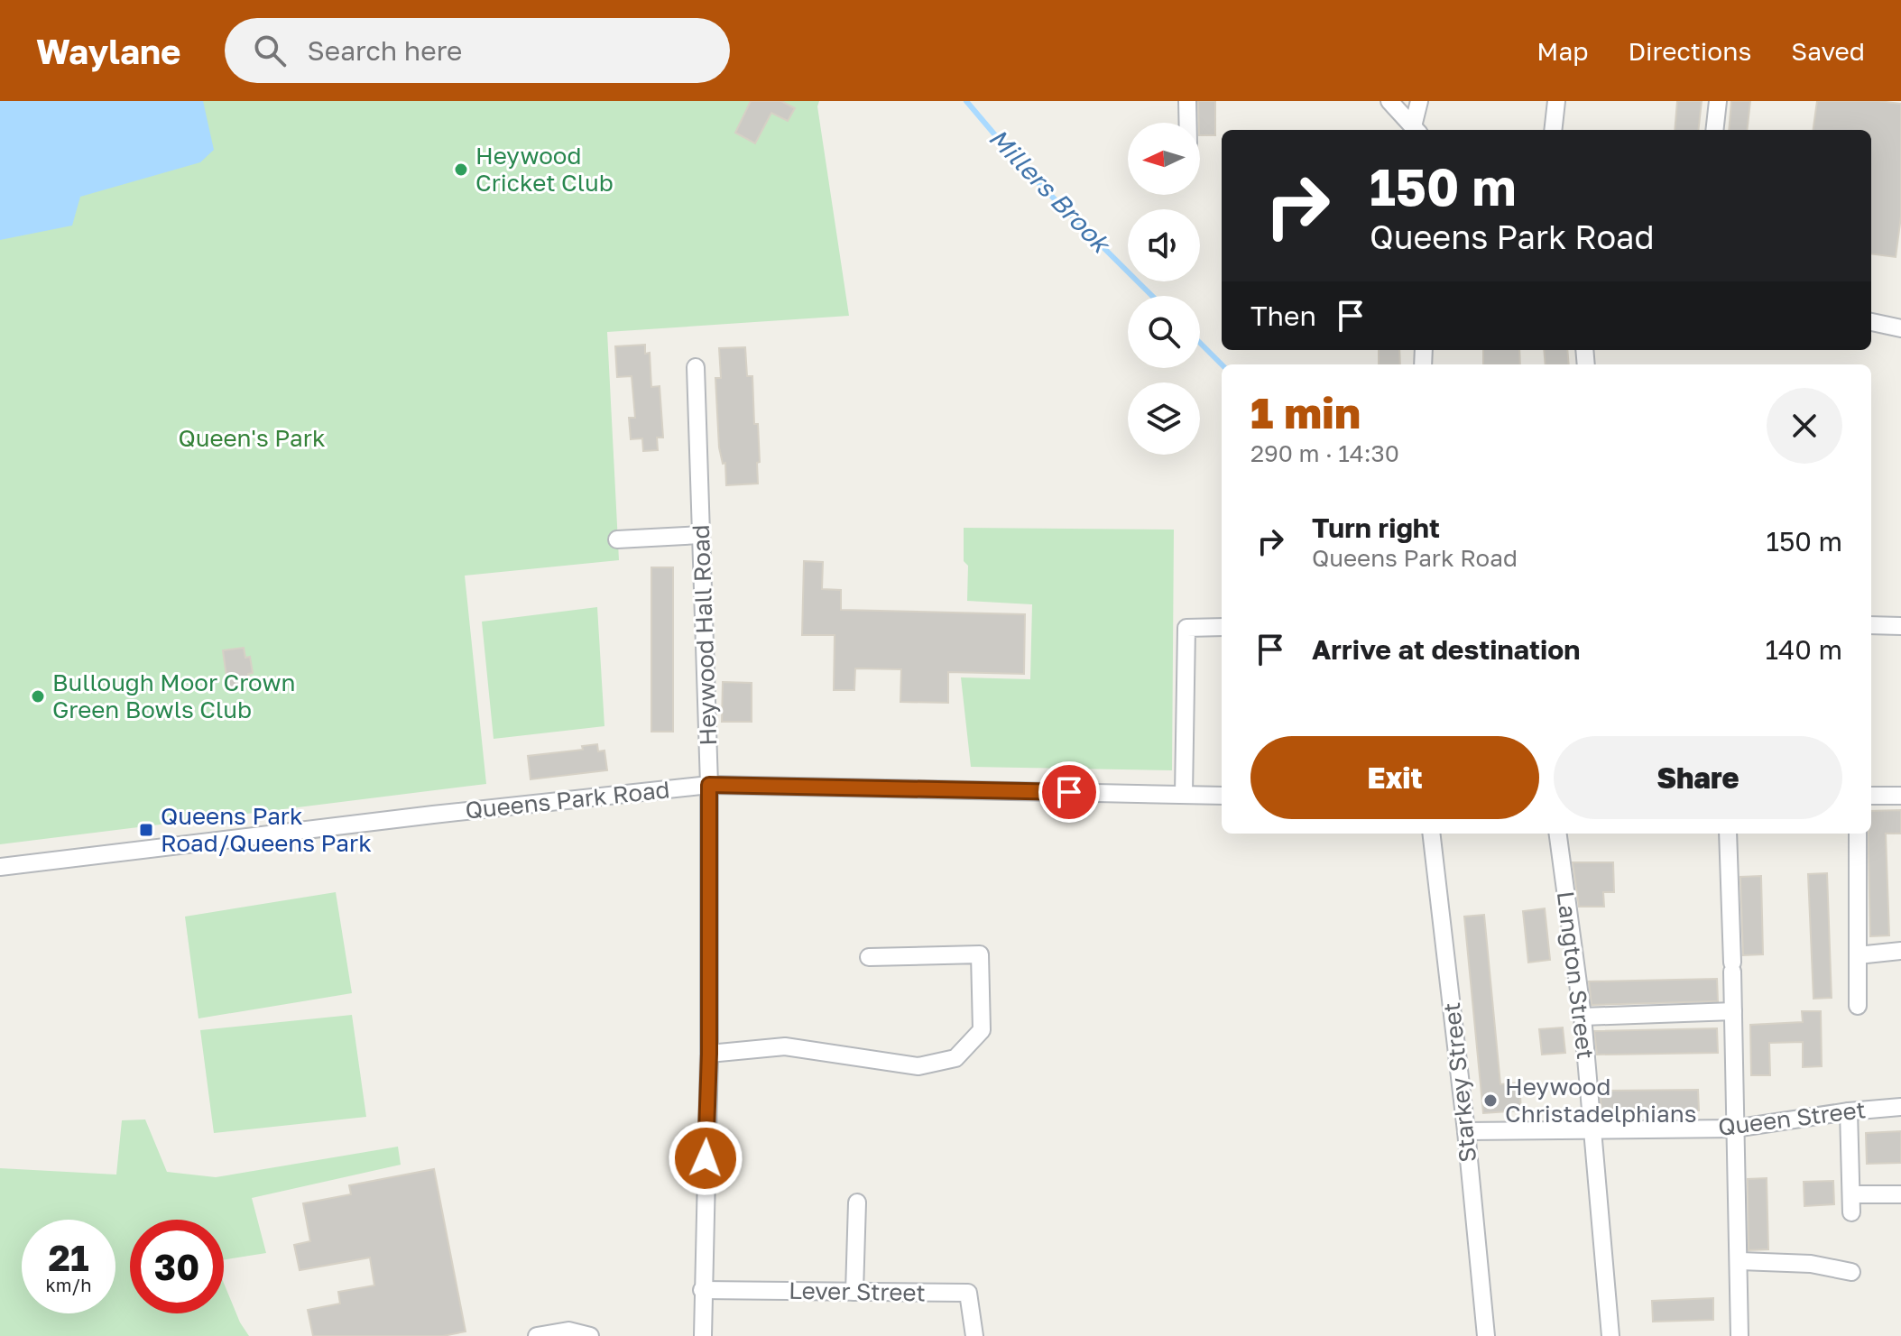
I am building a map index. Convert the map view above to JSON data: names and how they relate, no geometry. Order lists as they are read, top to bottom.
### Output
{
  "streets": {
    "street": [
      "Heywood Hall Road",
      "Queens Park Road",
      "Langton Street",
      "Starkey Street",
      "Queen Street",
      "Lever Street"
    ]
  },
  "crossings": [
    ["Heywood Hall Road", "Queens Park Road"],
    ["Heywood Hall Road", "Lever Street"],
    ["Langton Street", "Queen Street"],
    ["Starkey Street", "Queen Street"]
  ],
  "water": ["Millers Brook"],
  "parks": ["Queen's Park"],
  "places": {
    "other": ["Heywood Cricket Club", "Bullough Moor Crown Green Bowls Club", "Heywood Christadelphians"],
    "transit": ["Queens Park Road/Queens Park"]
  },
  "north": "left",
  "page": {
    "header": "Waylane",
    "search": "Search here",
    "nav": ["Map", "Directions", "Saved"],
    "turn": ["150 m", "Queens Park Road"],
    "then": "Then",
    "heading": ["1 min", "290 m · 14:30"],
    "list": [
      {
        "name": "Turn right",
        "note": "Queens Park Road",
        "value": "150 m"
      },
      {
        "name": "Arrive at destination",
        "value": "140 m"
      }
    ],
    "buttons": ["Exit", "Share"],
    "speed": "21 km/h",
    "limit": "30"
  }
}
